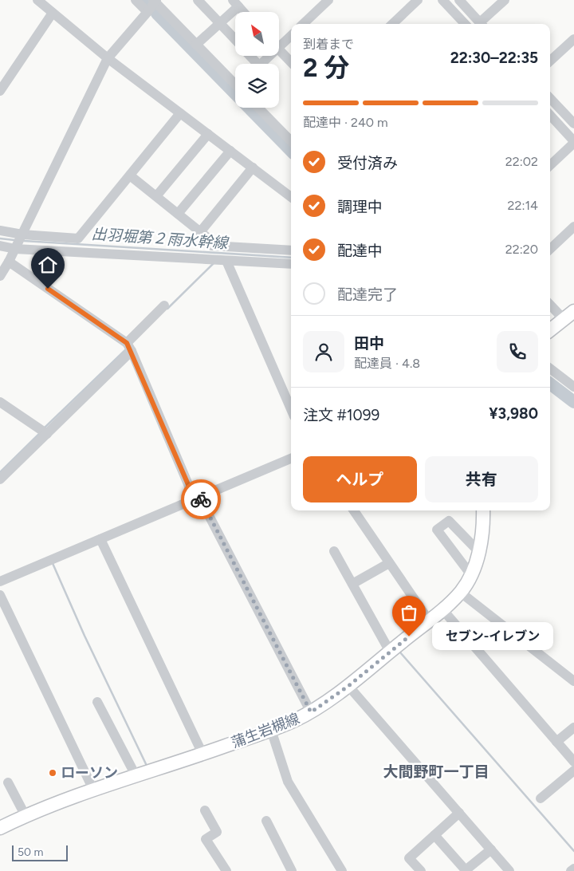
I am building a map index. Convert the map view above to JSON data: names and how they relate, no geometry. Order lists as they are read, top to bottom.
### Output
{
  "streets": {
    "main road": ["蒲生岩槻線"]
  },
  "districts": ["大間野町一丁目"],
  "water": ["出羽堀第２雨水幹線"],
  "places": ["セブン-イレブン", "ローソン"],
  "scale_bar": "50 m",
  "north": "top left",
  "page": {
    "heading": ["2 分", "到着まで", "22:30–22:35"],
    "panel": [
      "田中",
      "配達員 · 4.8",
      "注文 #1099",
      "¥3,980"
    ],
    "bar": "配達中 · 240 m",
    "list": [
      ["受付済み", "22:02"],
      ["調理中", "22:14"],
      ["配達中", "22:20"],
      "配達完了"
    ],
    "buttons": ["ヘルプ", "共有"],
    "bubble": "セブン-イレブン",
    "scale": "50 m"
  }
}
